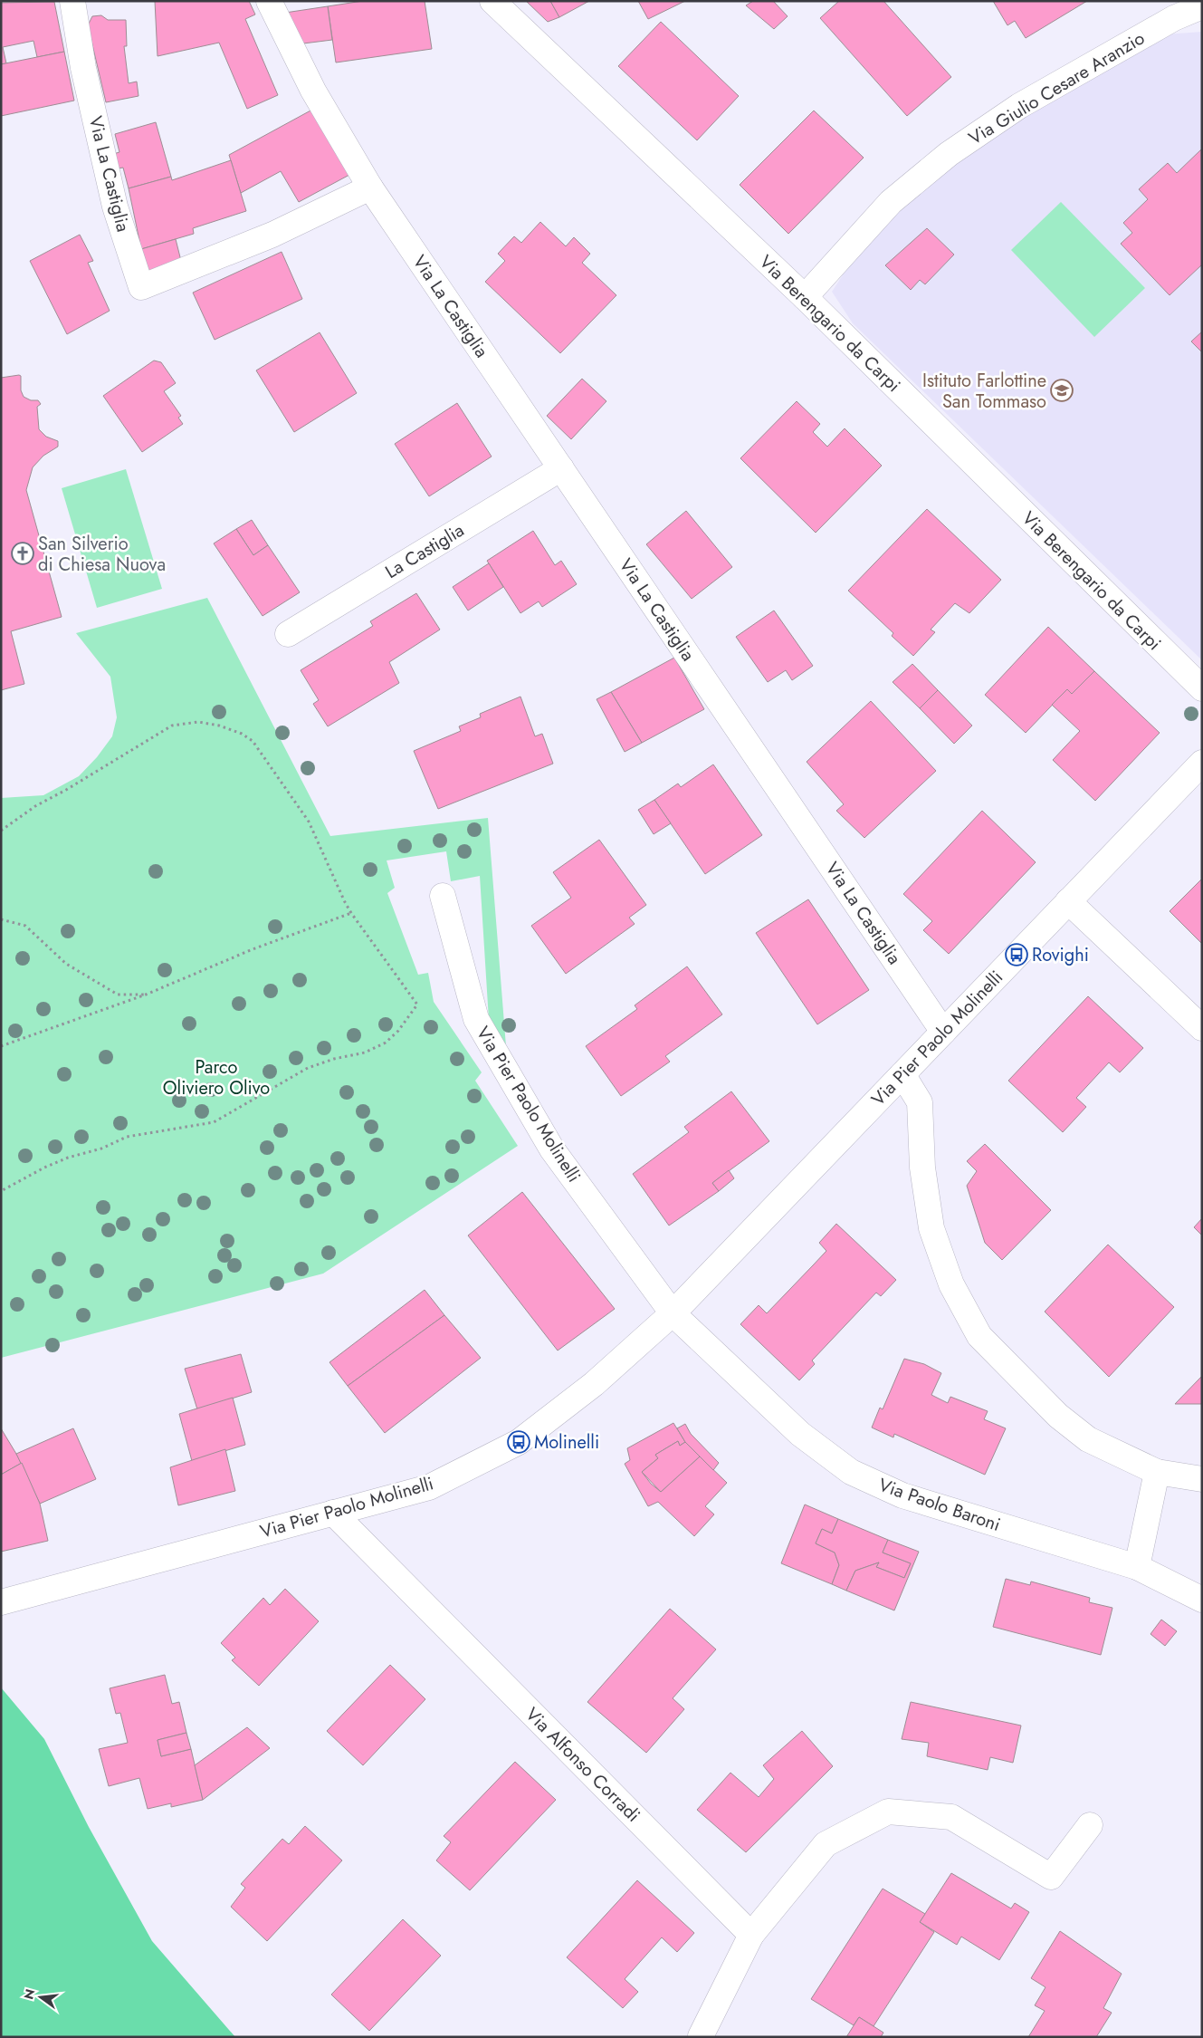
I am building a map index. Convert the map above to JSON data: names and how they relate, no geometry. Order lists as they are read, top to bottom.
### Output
{
  "streets": {
    "street": [
      "Via Giulio Cesare Aranzio",
      "Via La Castiglia",
      "Via Berengario da Carpi",
      "La Castiglia",
      "Via Pier Paolo Molinelli",
      "Via Paolo Baroni",
      "Via Alfonso Corradi"
    ]
  },
  "crossings": [
    ["Via Giulio Cesare Aranzio", "Via Berengario da Carpi"],
    ["Via La Castiglia", "La Castiglia"],
    ["Via La Castiglia", "Via Pier Paolo Molinelli"],
    ["Via Pier Paolo Molinelli", "Via Paolo Baroni"],
    ["Via Pier Paolo Molinelli", "Via Alfonso Corradi"]
  ],
  "parks": ["Parco Oliviero Olivo"],
  "places": {
    "school or university": ["Istituto Farlottine San Tommaso"],
    "church": ["San Silverio di Chiesa Nuova"],
    "bus stop": ["Rovighi", "Molinelli"]
  },
  "north": "left"
}
